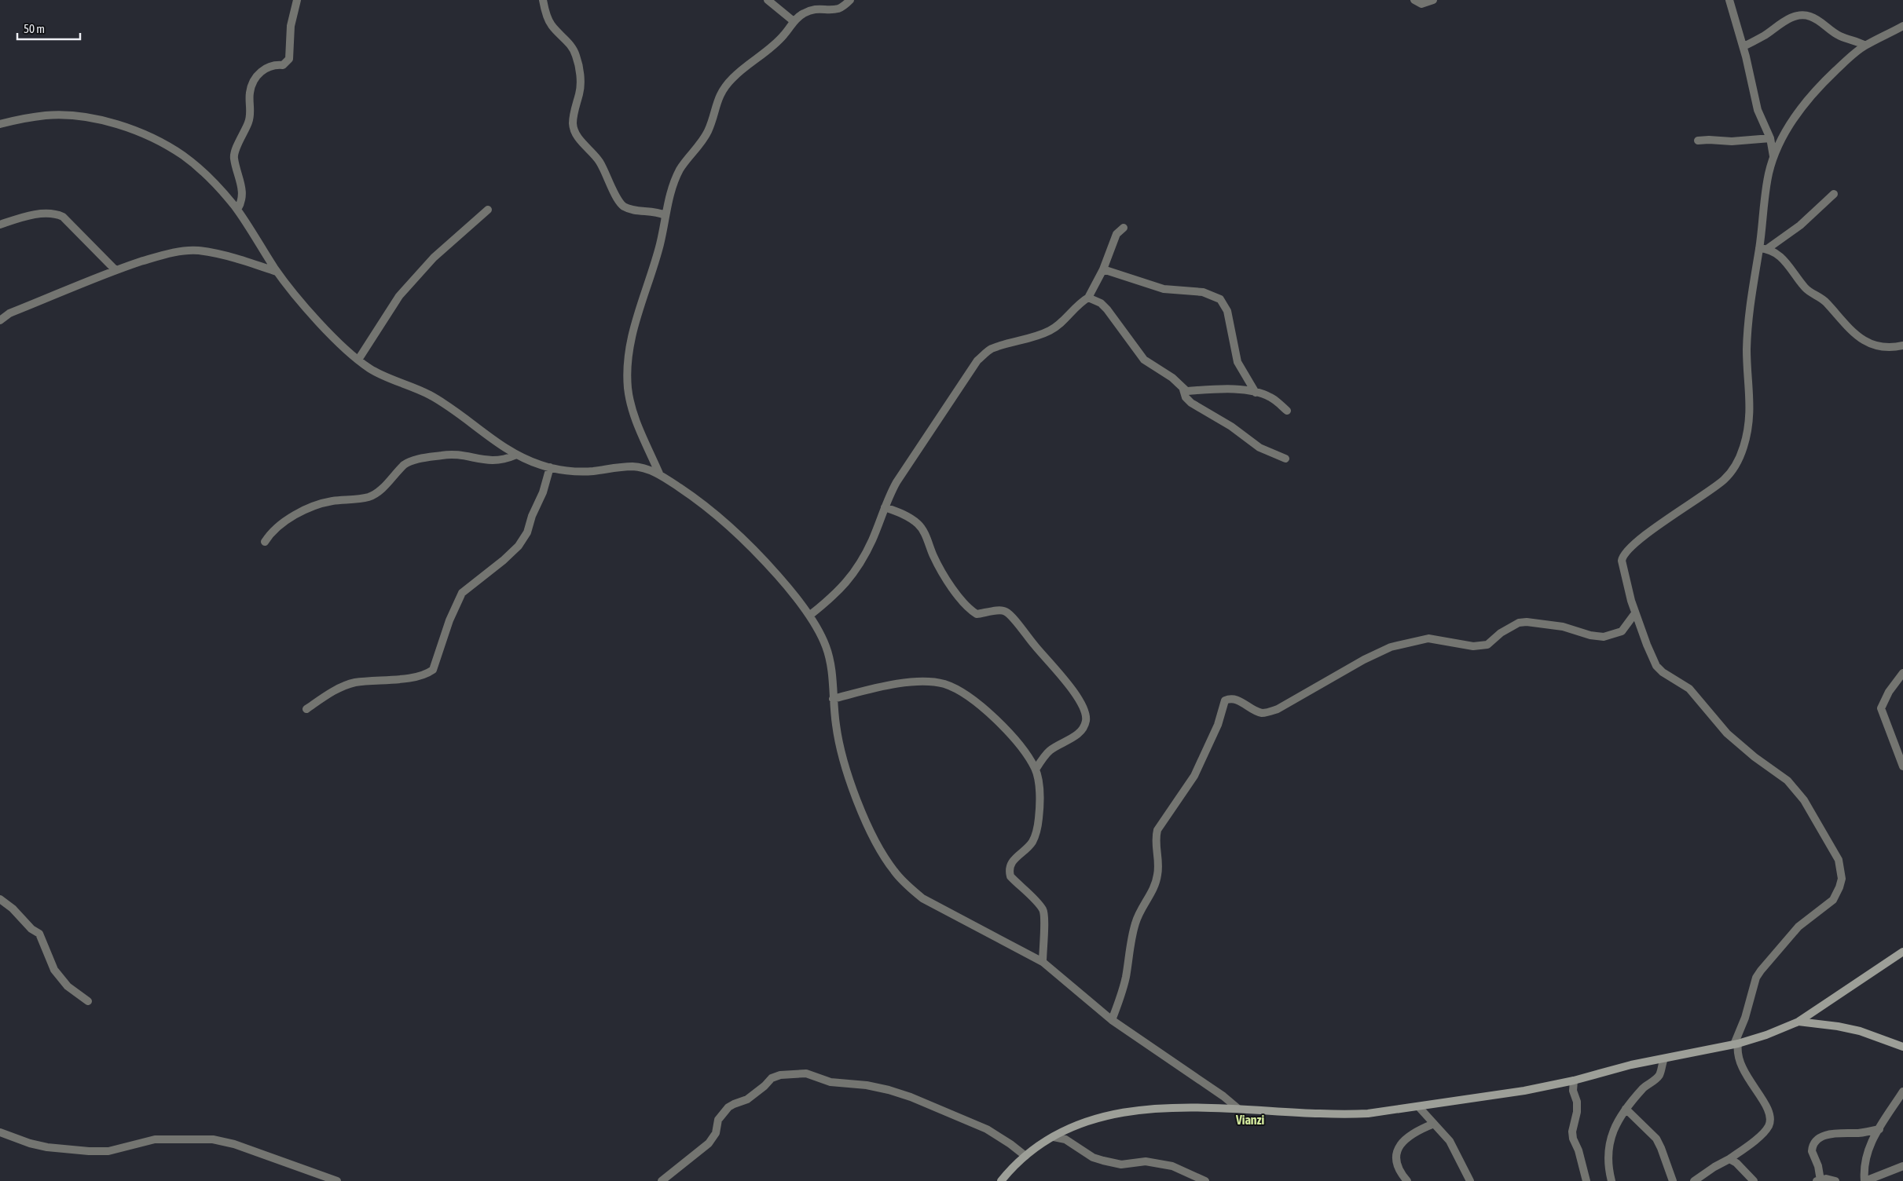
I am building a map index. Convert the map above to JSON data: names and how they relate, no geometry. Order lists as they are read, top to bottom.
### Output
{
  "districts": ["Vianzi"],
  "scale_bar": "50 m"
}
